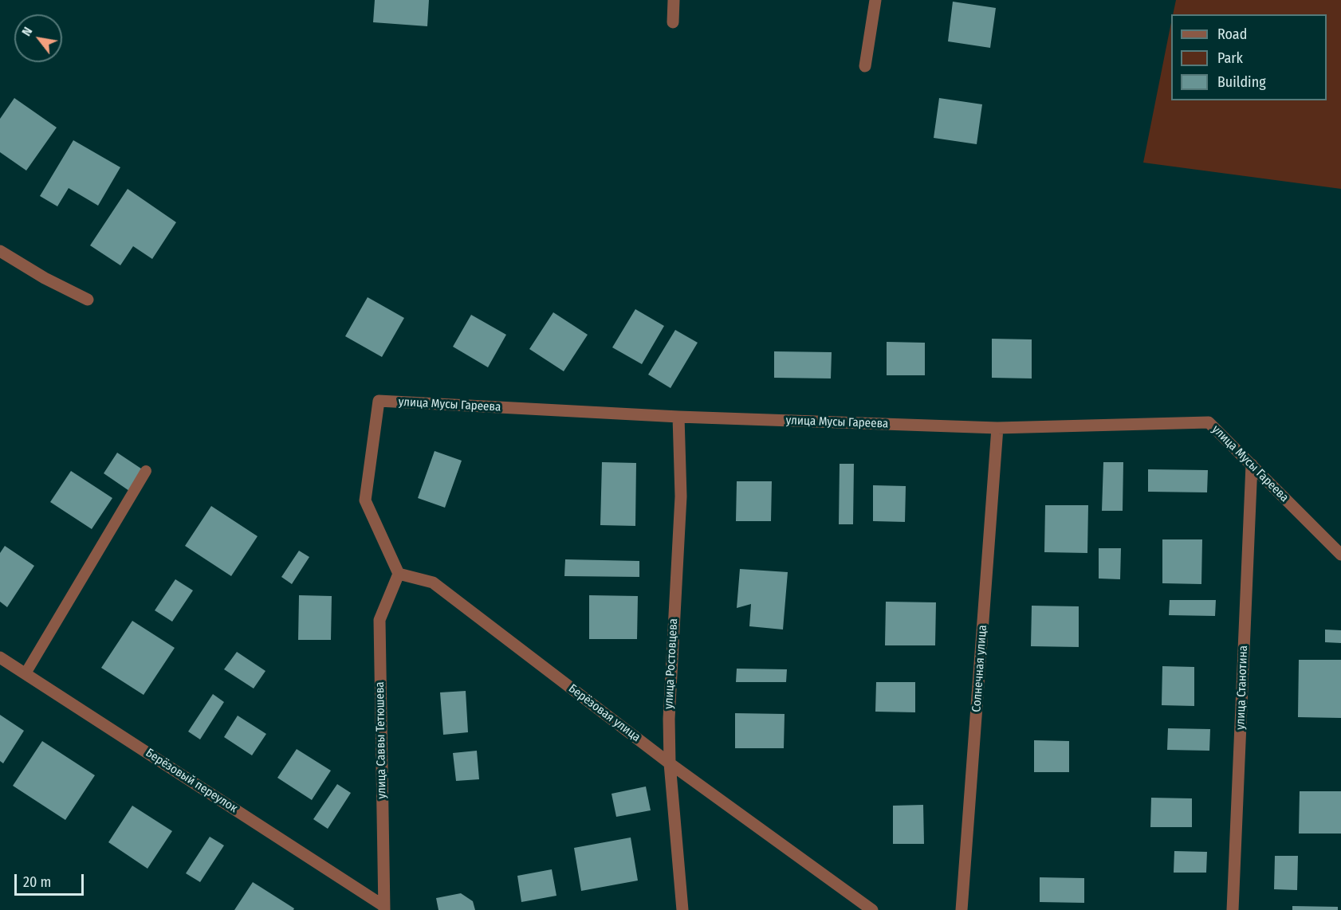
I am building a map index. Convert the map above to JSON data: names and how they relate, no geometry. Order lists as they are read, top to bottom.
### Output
{
  "streets": {
    "street": [
      "улица Мусы Гареева",
      "улица Ростовцева",
      "Солнечная улица",
      "улица Станотина",
      "Берёзовая улица",
      "улица Саввы Тетюшева",
      "Берёзовый переулок"
    ]
  },
  "crossings": [
    ["улица Мусы Гареева", "улица Ростовцева"],
    ["улица Мусы Гареева", "Солнечная улица"],
    ["улица Мусы Гареева", "улица Станотина"],
    ["улица Мусы Гареева", "Берёзовая улица"],
    ["улица Мусы Гареева", "улица Саввы Тетюшева"],
    ["улица Ростовцева", "Берёзовая улица"],
    ["Берёзовая улица", "улица Саввы Тетюшева"],
    ["улица Саввы Тетюшева", "Берёзовый переулок"]
  ],
  "legend": ["Road", "Park", "Building"],
  "scale_bar": "20 m",
  "north": "top left"
}
